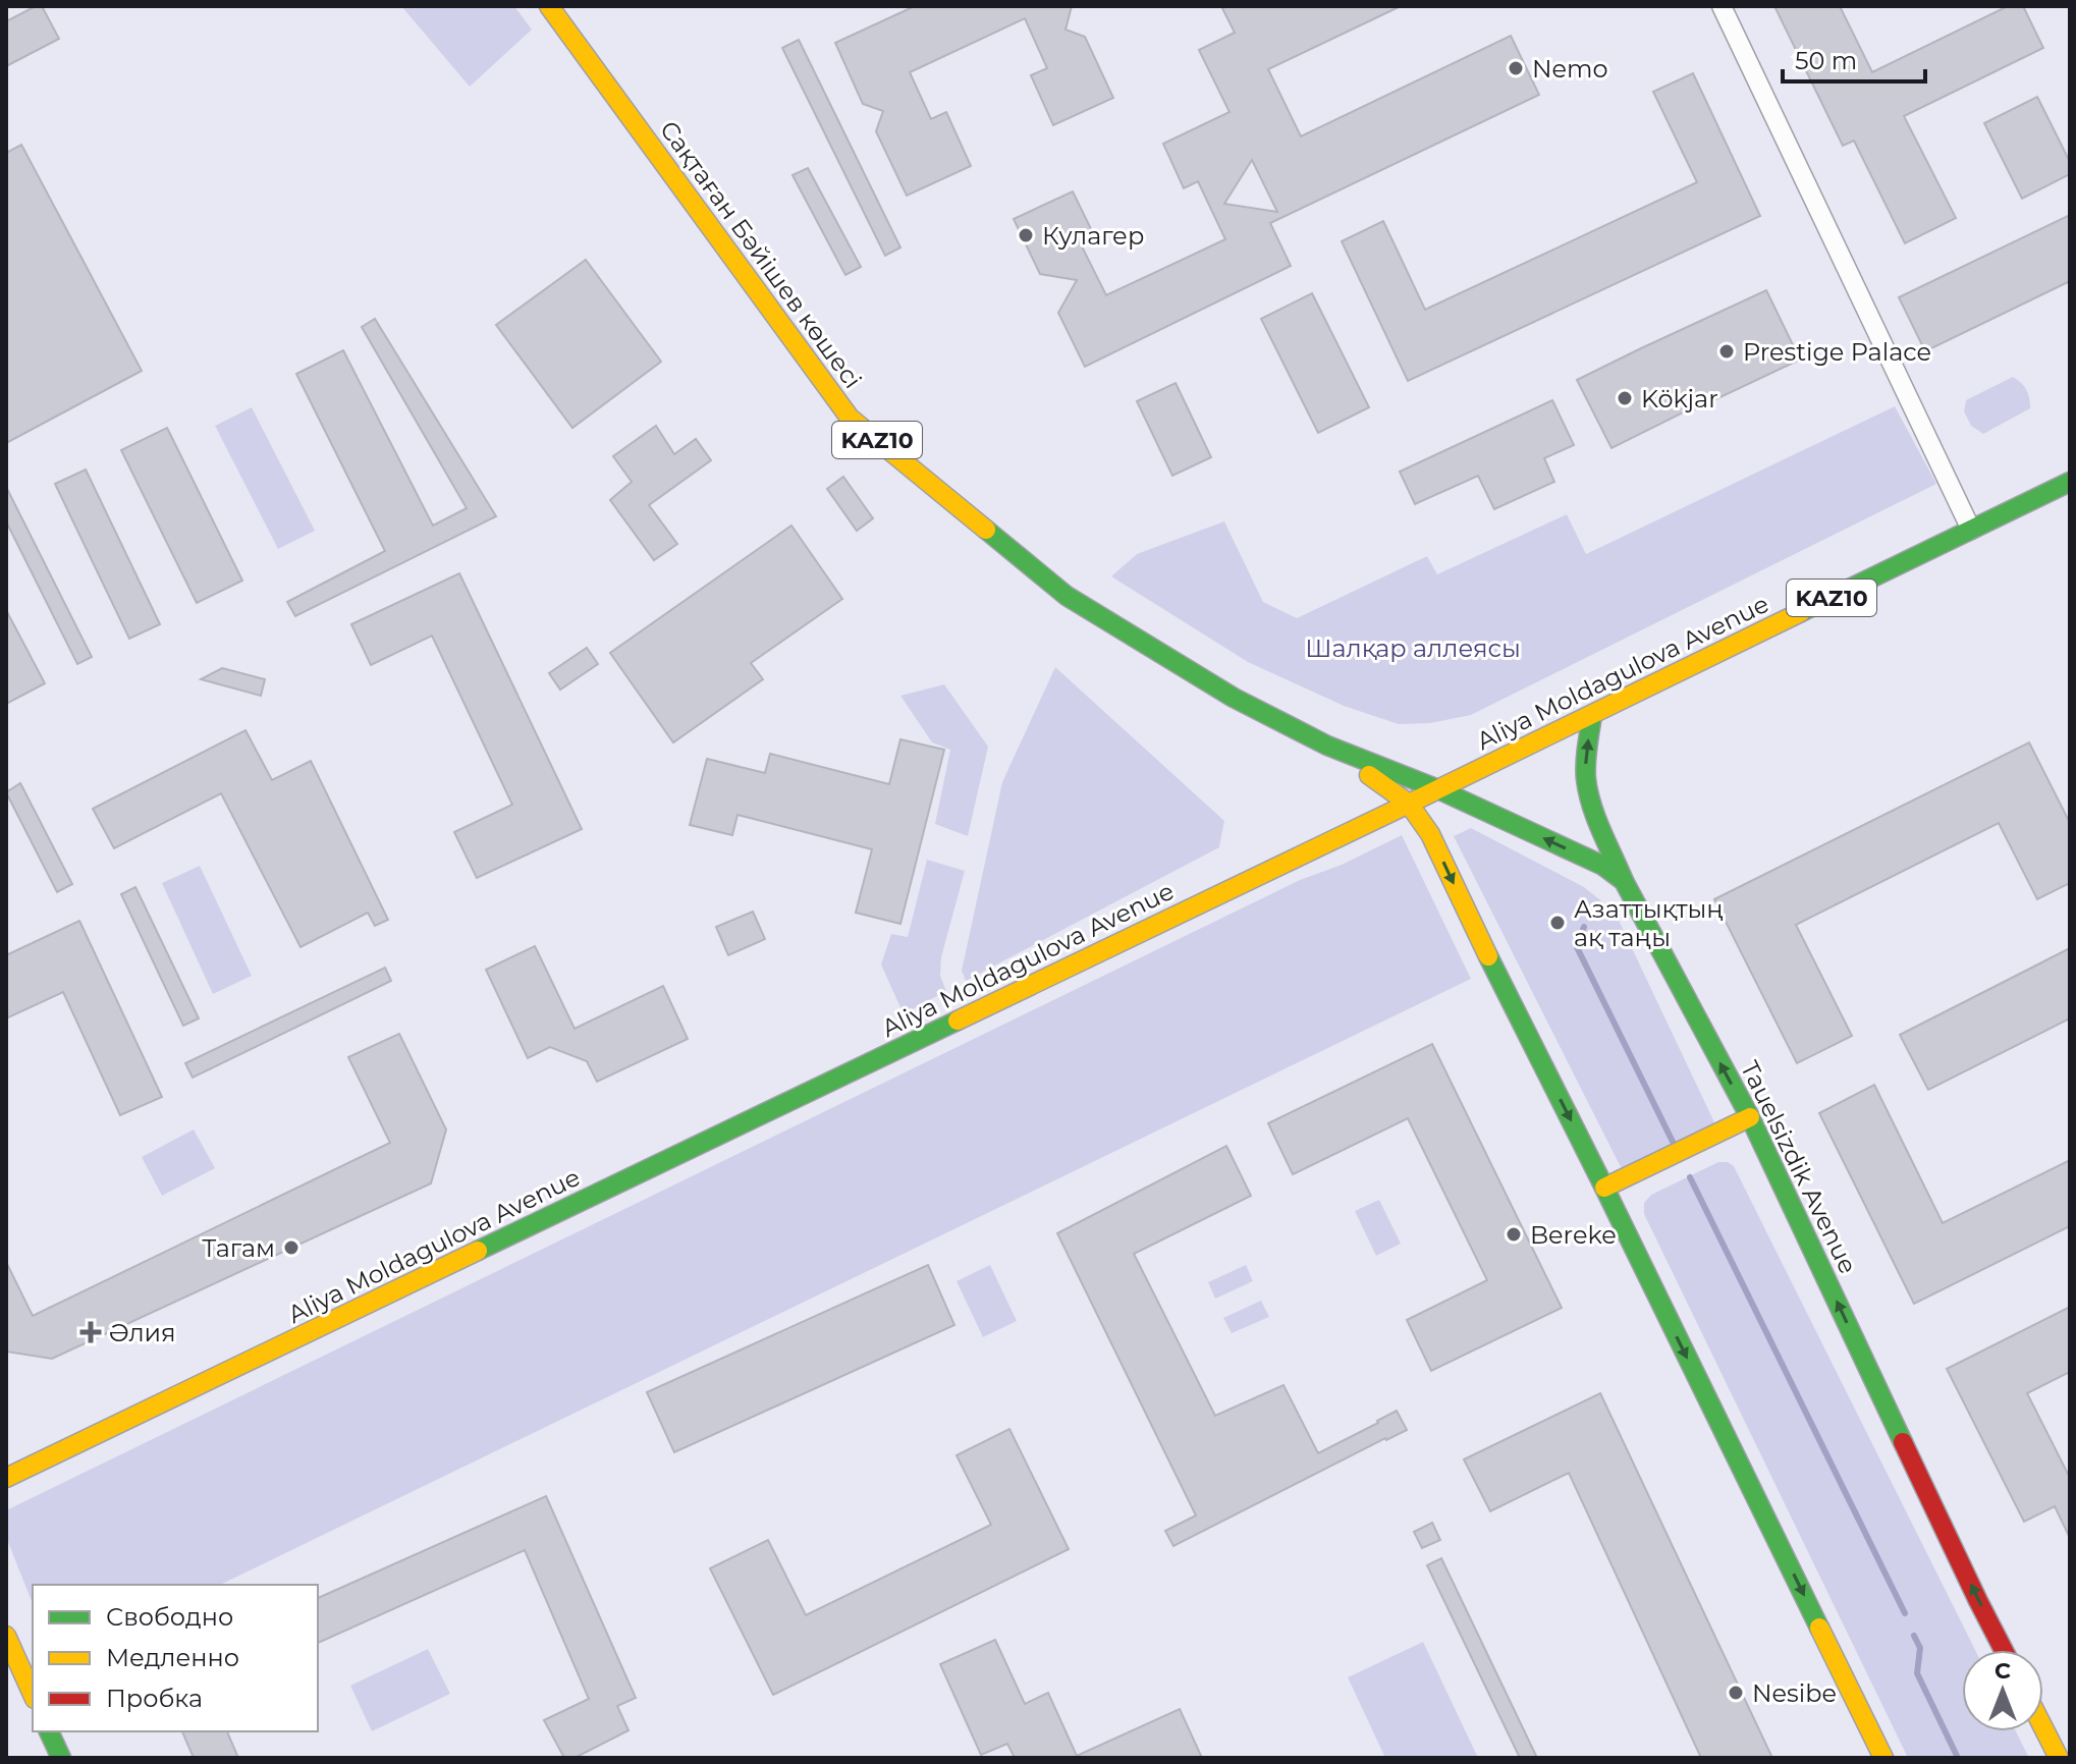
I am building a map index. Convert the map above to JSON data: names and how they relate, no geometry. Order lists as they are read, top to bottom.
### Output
{
  "streets": {
    "main road": [
      "Сақтаған Бәйішев көшесі",
      "KAZ10",
      "Aliya Moldagulova Avenue",
      "Tauelsizdik Avenue"
    ]
  },
  "crossings": [
    ["Сақтаған Бәйішев көшесі", "Aliya Moldagulova Avenue"],
    ["Сақтаған Бәйішев көшесі", "Tauelsizdik Avenue"],
    ["Aliya Moldagulova Avenue", "Tauelsizdik Avenue"]
  ],
  "parks": ["Шалқар аллеясы"],
  "places": {
    "other": [
      "Nemo",
      "Кулагер",
      "Prestige Palace",
      "Kökjar",
      "Азаттықтың ақ таңы",
      "Bereke",
      "Тагам",
      "Nesibe"
    ],
    "health": ["Әлия"]
  },
  "legend": ["Свободно", "Медленно", "Пробка"],
  "scale_bar": "50 m",
  "north": "top"
}
